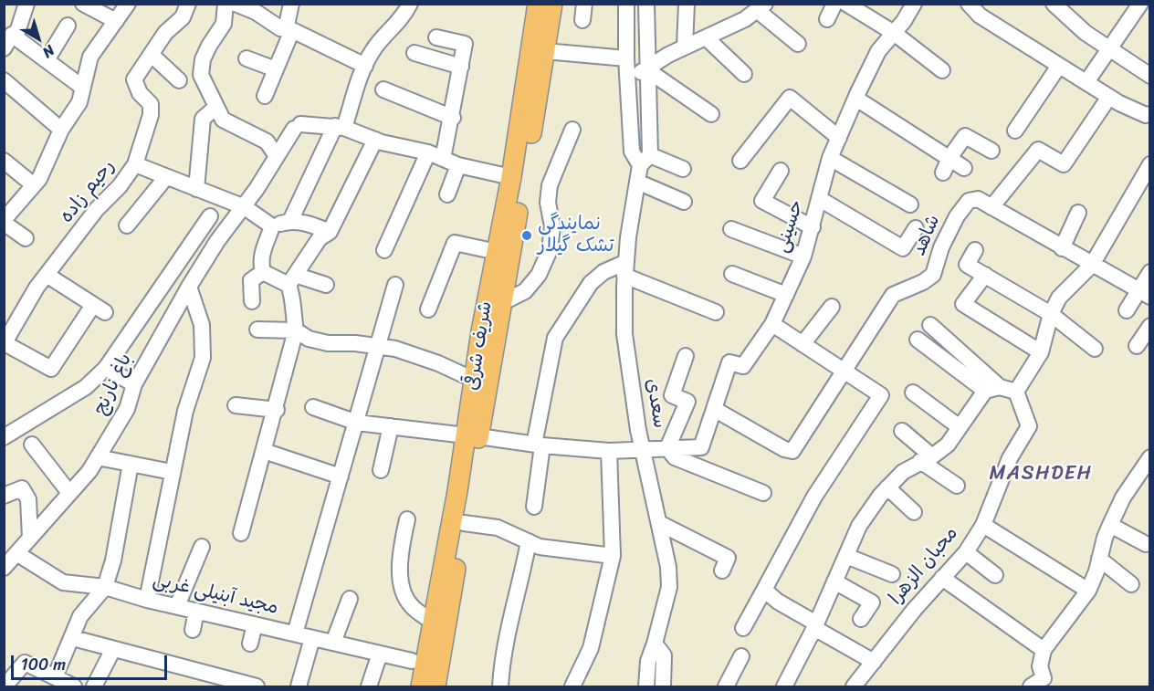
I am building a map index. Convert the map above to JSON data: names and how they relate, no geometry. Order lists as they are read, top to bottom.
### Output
{
  "streets": {
    "main road": ["شریف شرقی"],
    "street": [
      "رحیم زاده",
      "حسینی",
      "شاهد",
      "باغ نارنج",
      "سعدی",
      "محبان الزهرا",
      "مجید آبنیلی غربی"
    ]
  },
  "crossings": [
    ["حسینی", "شاهد"],
    ["باغ نارنج", "مجید آبنیلی غربی"]
  ],
  "districts": ["MASHDEH"],
  "places": ["نمایندگی تشک گیلار"],
  "scale_bar": "100 m",
  "north": "bottom right"
}
